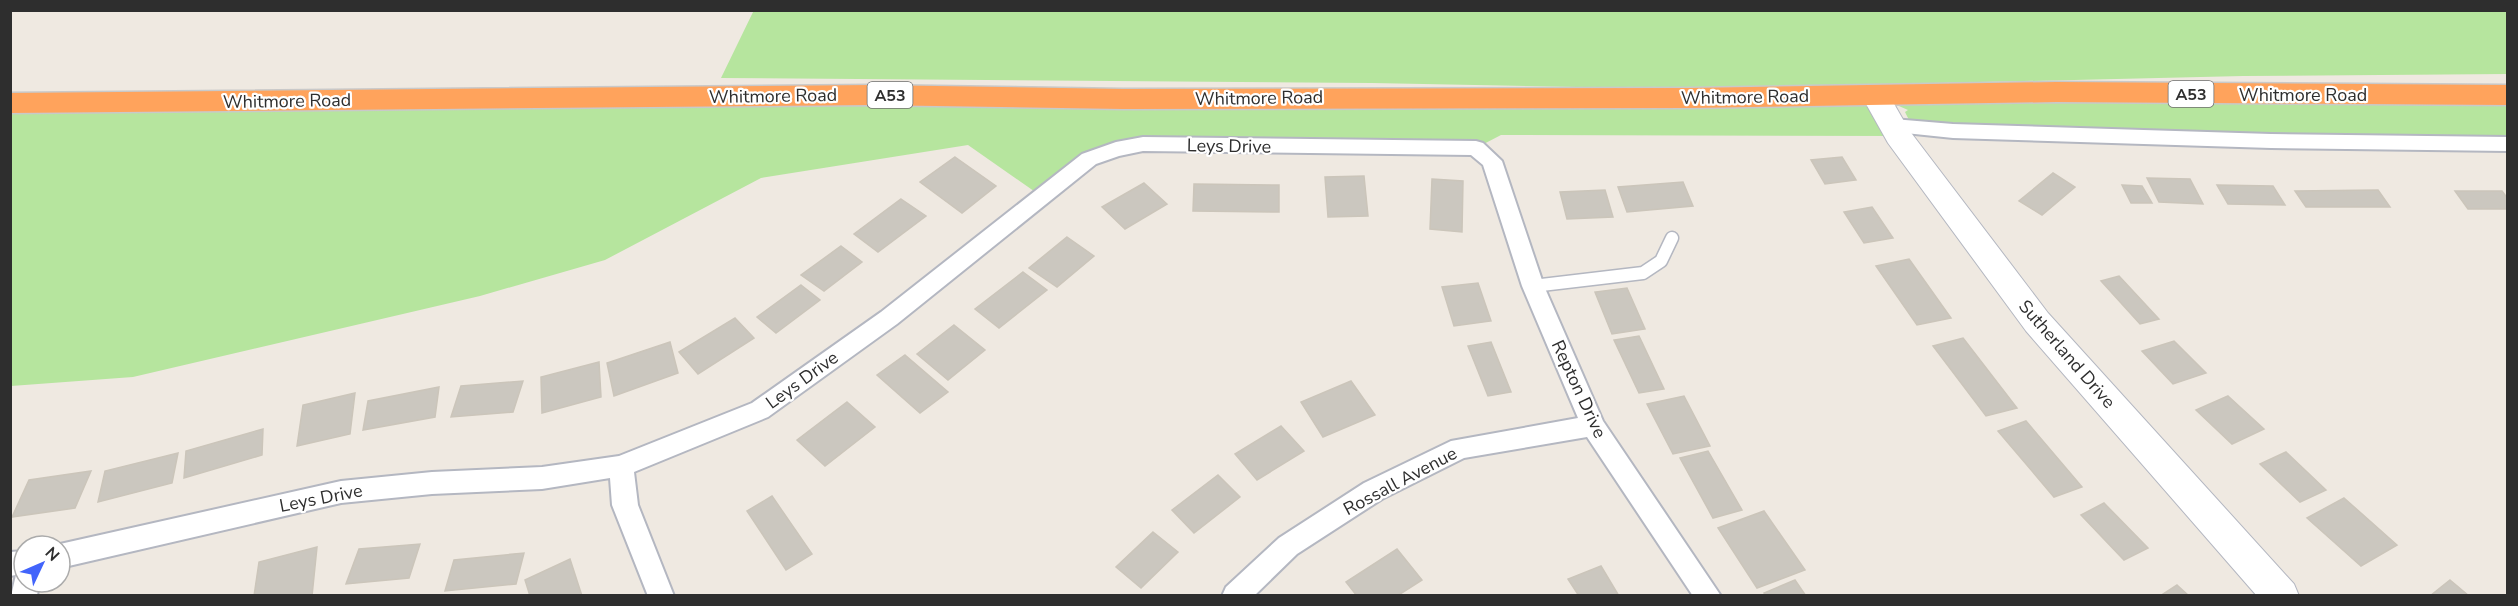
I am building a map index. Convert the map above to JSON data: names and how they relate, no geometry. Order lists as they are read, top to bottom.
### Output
{
  "streets": {
    "highway": ["A53", "Whitmore Road"],
    "street": [
      "Leys Drive",
      "Sutherland Drive",
      "Repton Drive",
      "Rossall Avenue"
    ]
  },
  "crossings": [
    ["Whitmore Road", "Sutherland Drive"],
    ["Leys Drive", "Repton Drive"],
    ["Repton Drive", "Rossall Avenue"]
  ],
  "north": "top right"
}
